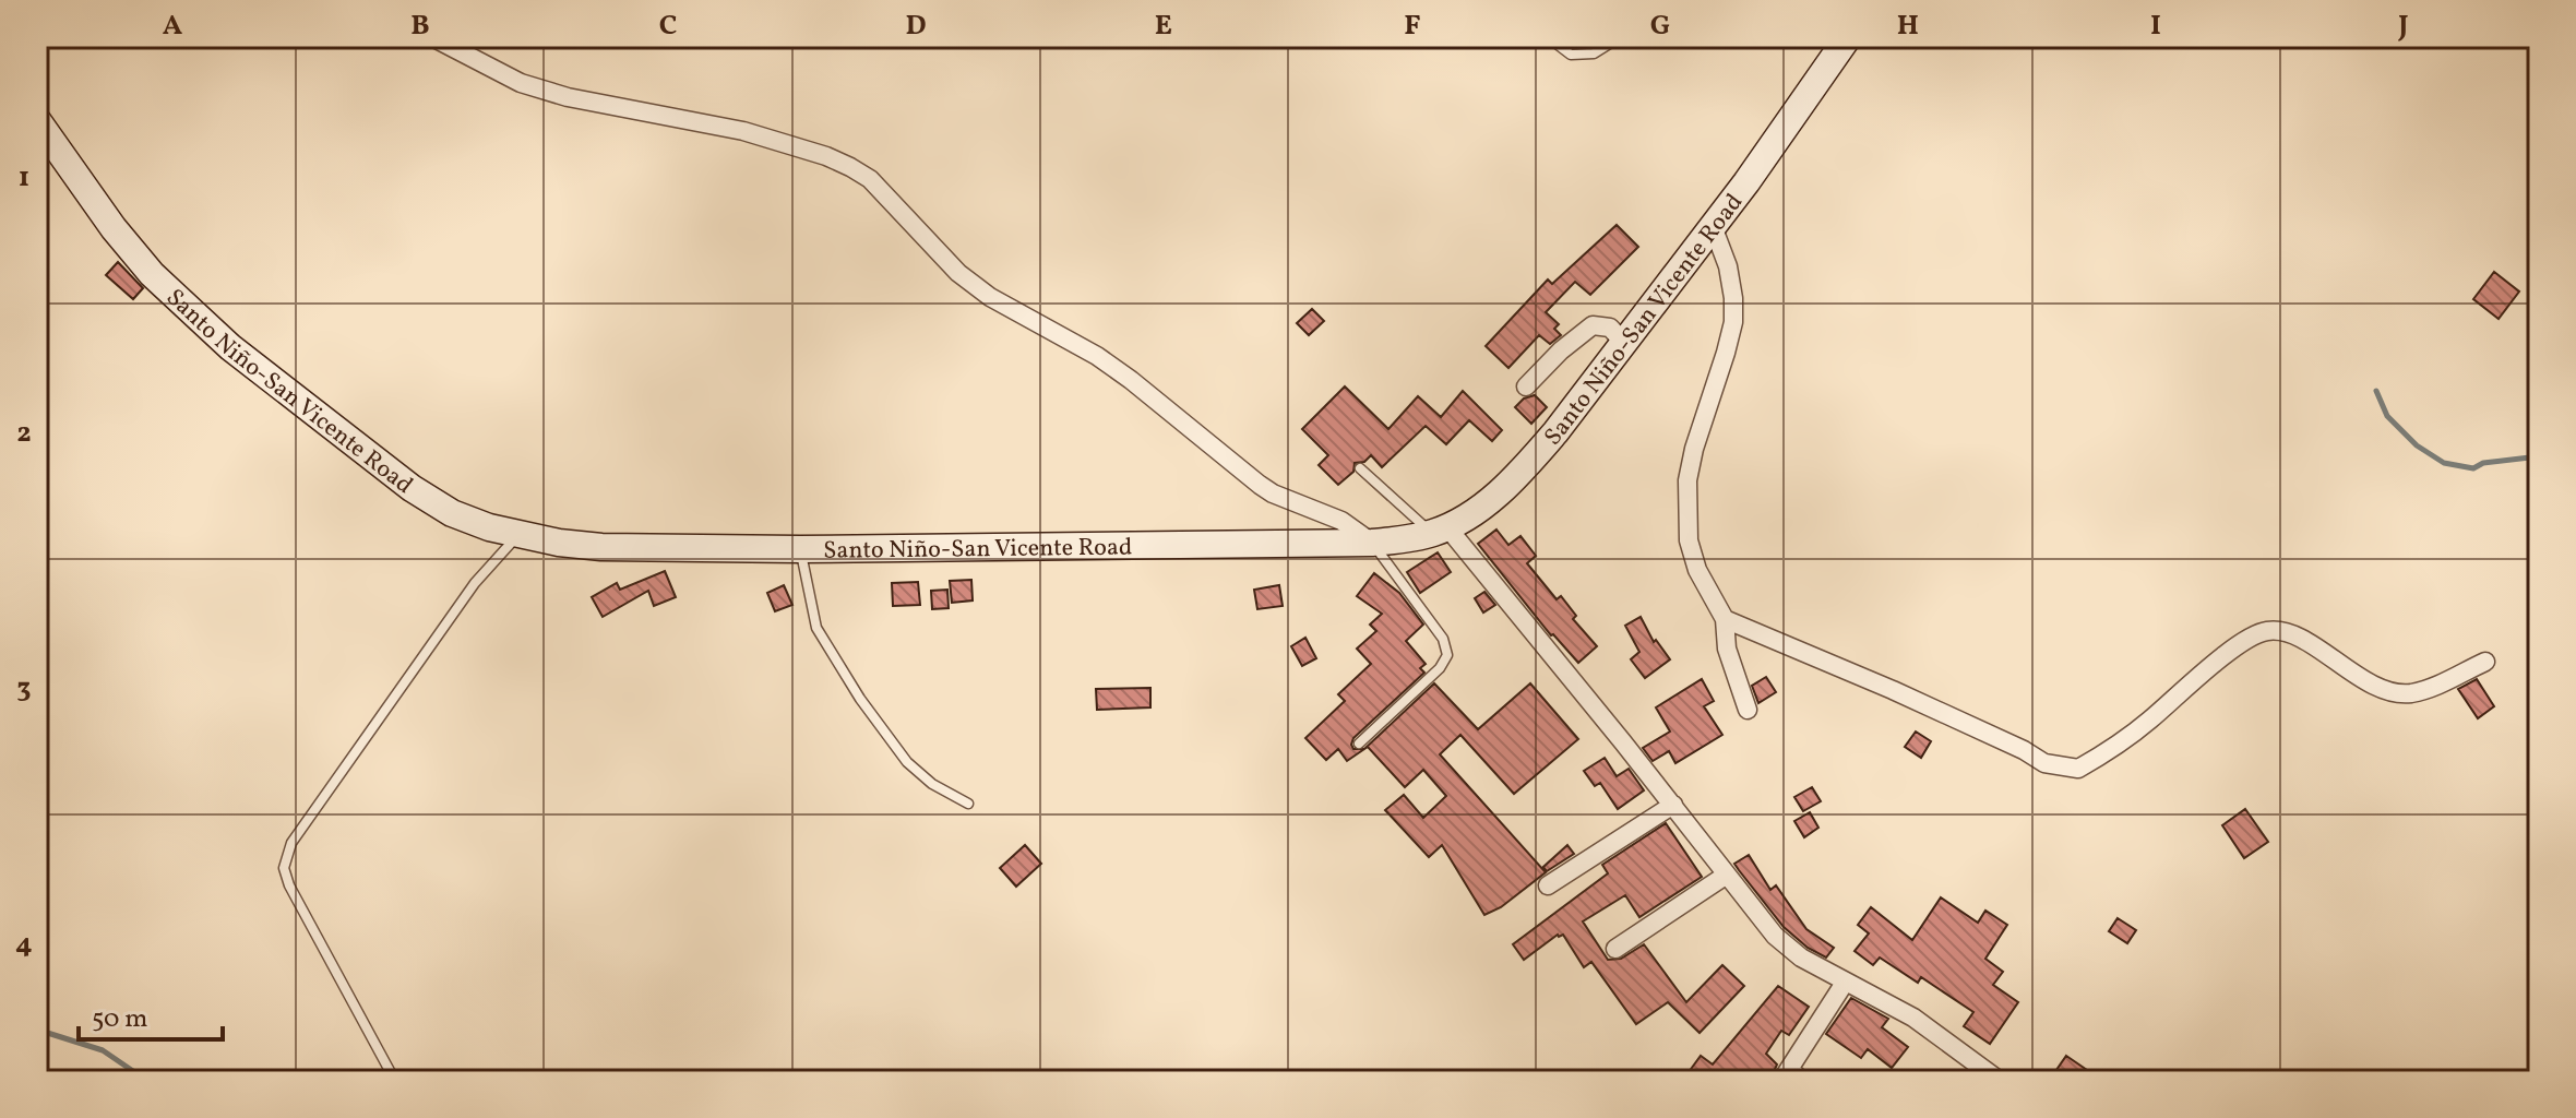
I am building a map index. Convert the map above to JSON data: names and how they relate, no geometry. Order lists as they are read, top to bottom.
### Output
{
  "streets": {
    "main road": ["Santo Niño-San Vicente Road"]
  },
  "scale_bar": "50 m",
  "grid": {
    "columns": [
      "A",
      "B",
      "C",
      "D",
      "E",
      "F",
      "G",
      "H",
      "I",
      "J"
    ],
    "rows": [
      "1",
      "2",
      "3",
      "4"
    ]
  }
}
